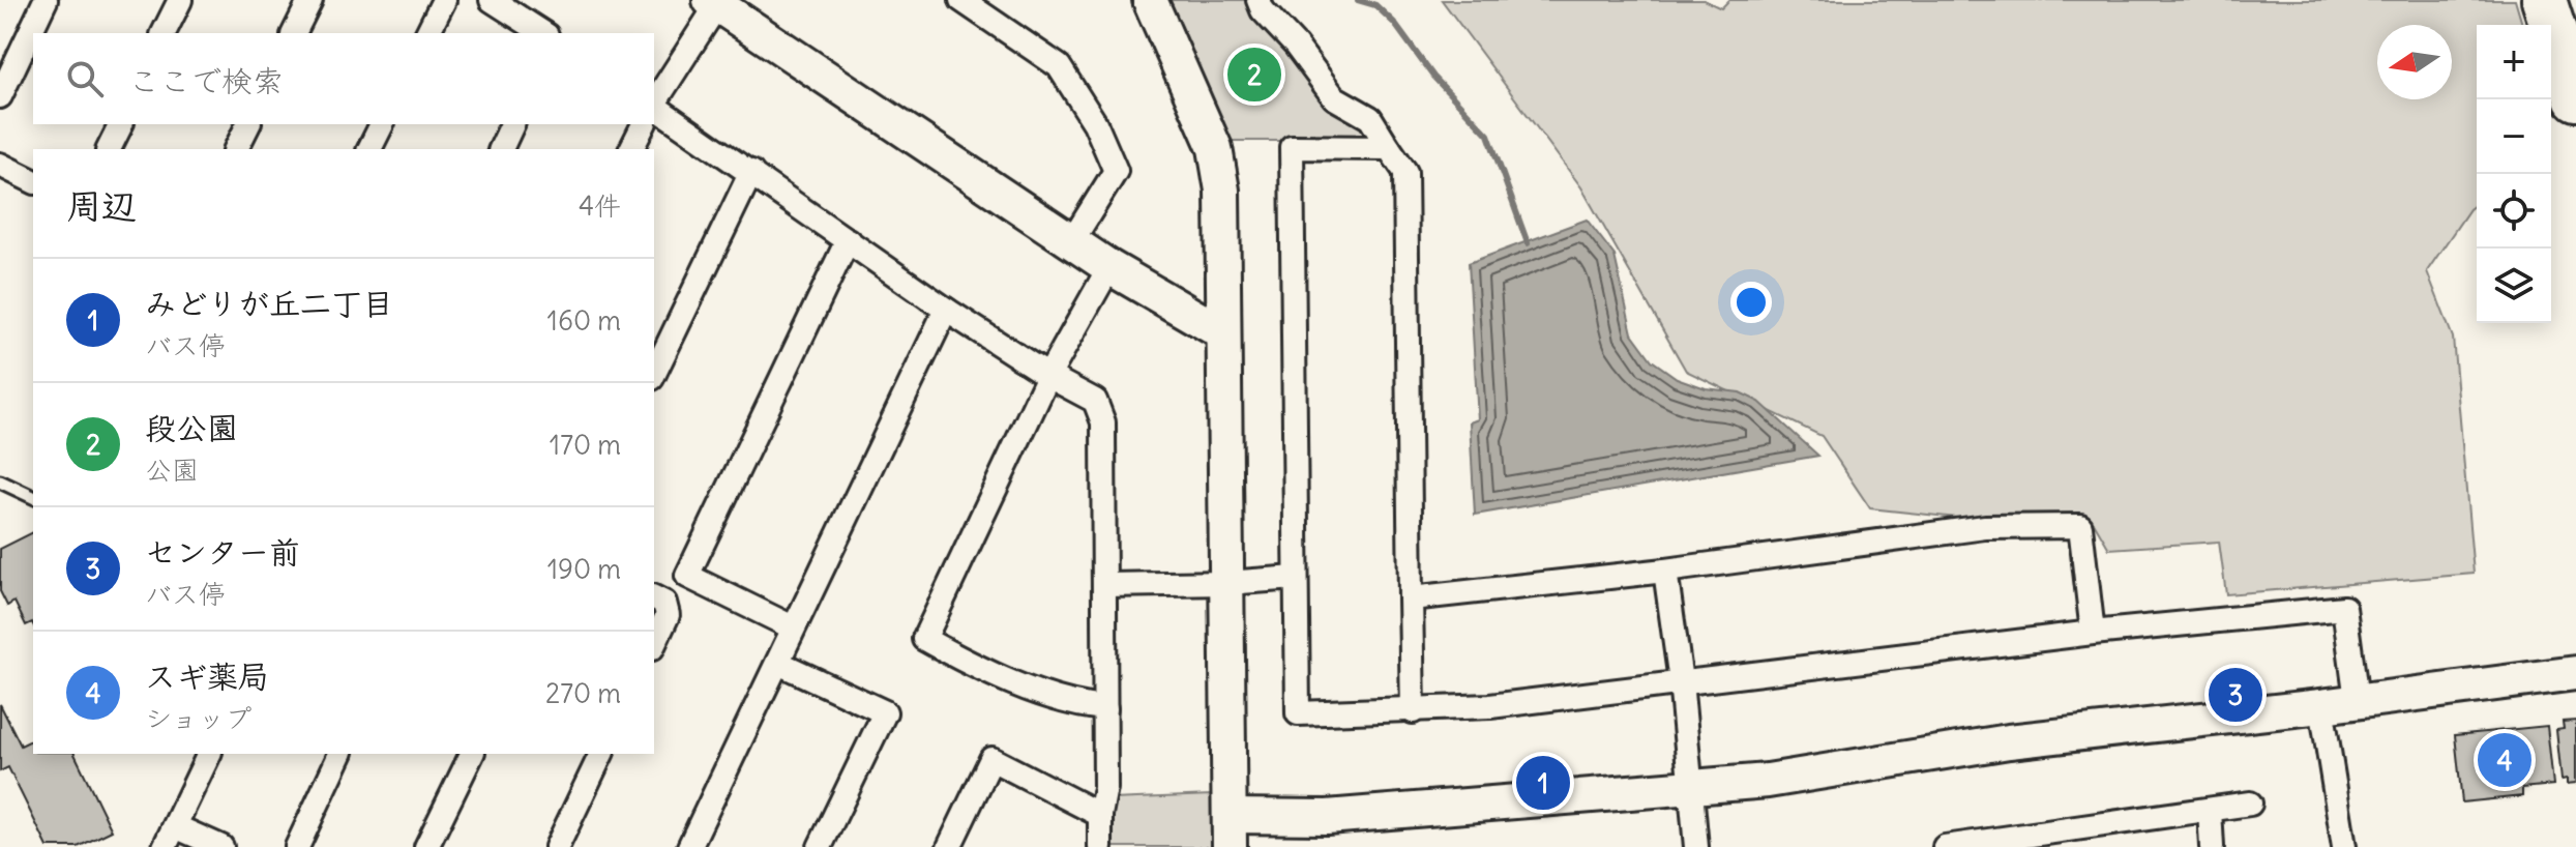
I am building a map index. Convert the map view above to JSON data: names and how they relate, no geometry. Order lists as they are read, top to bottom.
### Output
{
  "north": "left",
  "page": {
    "map_buttons": ["+", "−"],
    "search": "ここで検索",
    "pins": [
      "2",
      "3",
      "4",
      "1"
    ],
    "heading": ["周辺", "4件"],
    "list": [
      {
        "mark": "1",
        "name": "みどりが丘二丁目",
        "note": "バス停",
        "value": "160 m"
      },
      {
        "mark": "2",
        "name": "段公園",
        "note": "公園",
        "value": "170 m"
      },
      {
        "mark": "3",
        "name": "センター前",
        "note": "バス停",
        "value": "190 m"
      },
      {
        "mark": "4",
        "name": "スギ薬局",
        "note": "ショップ",
        "value": "270 m"
      }
    ]
  }
}
